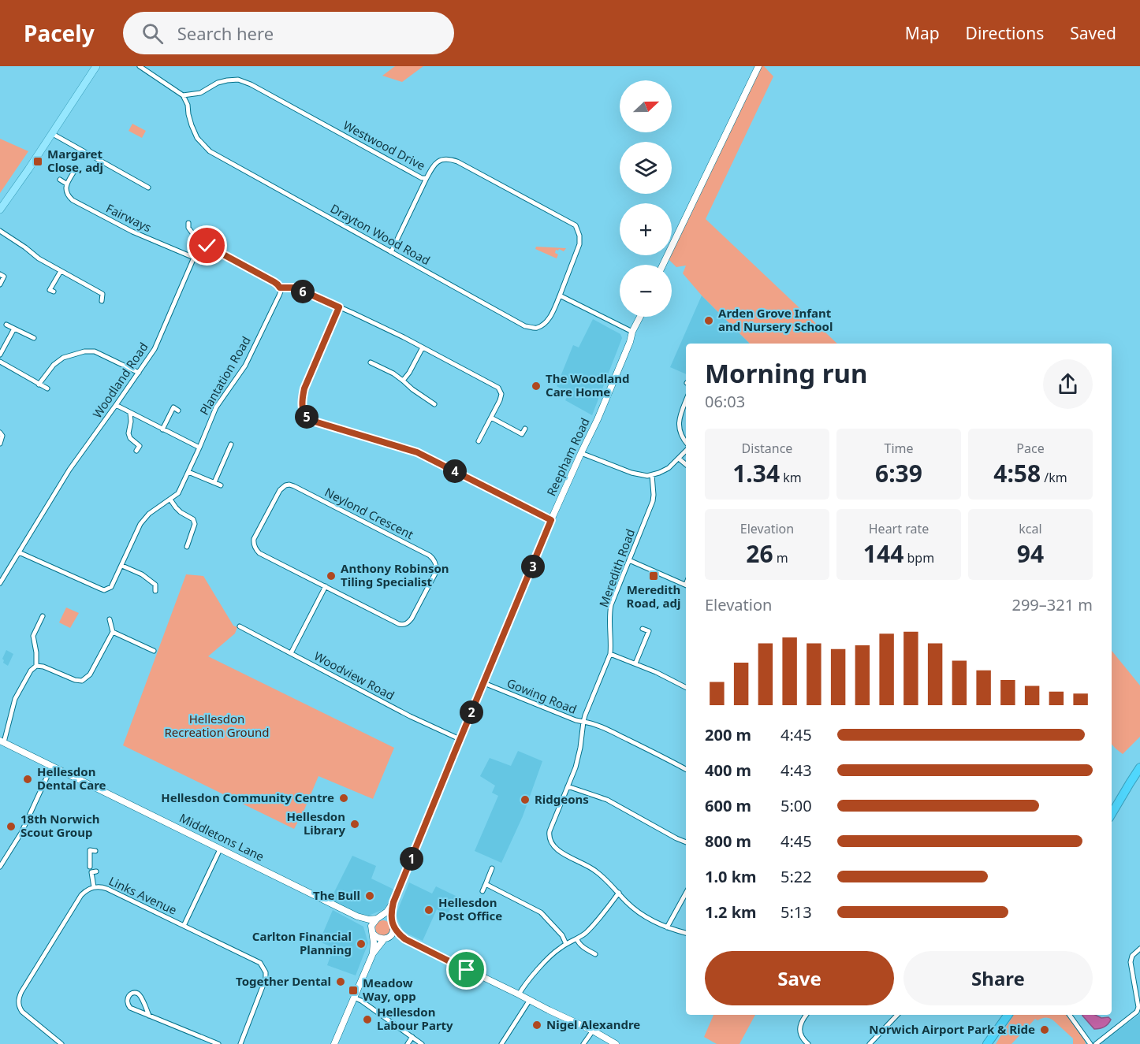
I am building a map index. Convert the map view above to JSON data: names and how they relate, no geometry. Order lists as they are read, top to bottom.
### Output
{
  "streets": {
    "street": [
      "Westwood Drive",
      "Fairways",
      "Drayton Wood Road",
      "Plantation Road",
      "Woodland Road",
      "Reepham Road",
      "Neylond Crescent",
      "Meredith Road",
      "Woodview Road",
      "Gowing Road",
      "Middletons Lane",
      "Links Avenue"
    ]
  },
  "crossings": [
    ["Westwood Drive", "Drayton Wood Road"],
    ["Fairways", "Woodland Road"],
    ["Plantation Road", "Woodland Road"],
    ["Reepham Road", "Woodview Road"],
    ["Reepham Road", "Gowing Road"],
    ["Reepham Road", "Middletons Lane"],
    ["Meredith Road", "Gowing Road"]
  ],
  "parks": ["Hellesdon Recreation Ground"],
  "places": {
    "transit": ["Margaret Close, adj", "Meredith Road, adj", "Meadow Way, opp"],
    "other": [
      "Arden Grove Infant and Nursery School",
      "The Woodland Care Home",
      "Anthony Robinson Tiling Specialist",
      "Hellesdon Dental Care",
      "Hellesdon Community Centre",
      "Ridgeons",
      "Hellesdon Library",
      "18th Norwich Scout Group",
      "The Bull",
      "Hellesdon Post Office",
      "Carlton Financial Planning",
      "Together Dental",
      "Hellesdon Labour Party",
      "Nigel Alexandre",
      "Norwich Airport Park & Ride"
    ]
  },
  "north": "right",
  "page": {
    "header": "Pacely",
    "search": "Search here",
    "nav": ["Map", "Directions", "Saved"],
    "map_buttons": ["+", "−"],
    "pins": [
      "6",
      "5",
      "4",
      "3",
      "2",
      "1"
    ],
    "heading": ["Morning run", "06:03"],
    "stats": [
      ["Distance", "1.34 km"],
      ["Time", "6:39"],
      ["Pace", "4:58 /km"],
      ["Elevation", "26 m"],
      ["Heart rate", "144 bpm"],
      ["kcal", "94"]
    ],
    "chart": ["Elevation", "299–321 m"],
    "list": [
      {
        "name": "200 m",
        "note": "4:45"
      },
      {
        "name": "400 m",
        "note": "4:43"
      },
      {
        "name": "600 m",
        "note": "5:00"
      },
      {
        "name": "800 m",
        "note": "4:45"
      },
      {
        "name": "1.0 km",
        "note": "5:22"
      },
      {
        "name": "1.2 km",
        "note": "5:13"
      }
    ],
    "buttons": ["Save", "Share"]
  }
}
